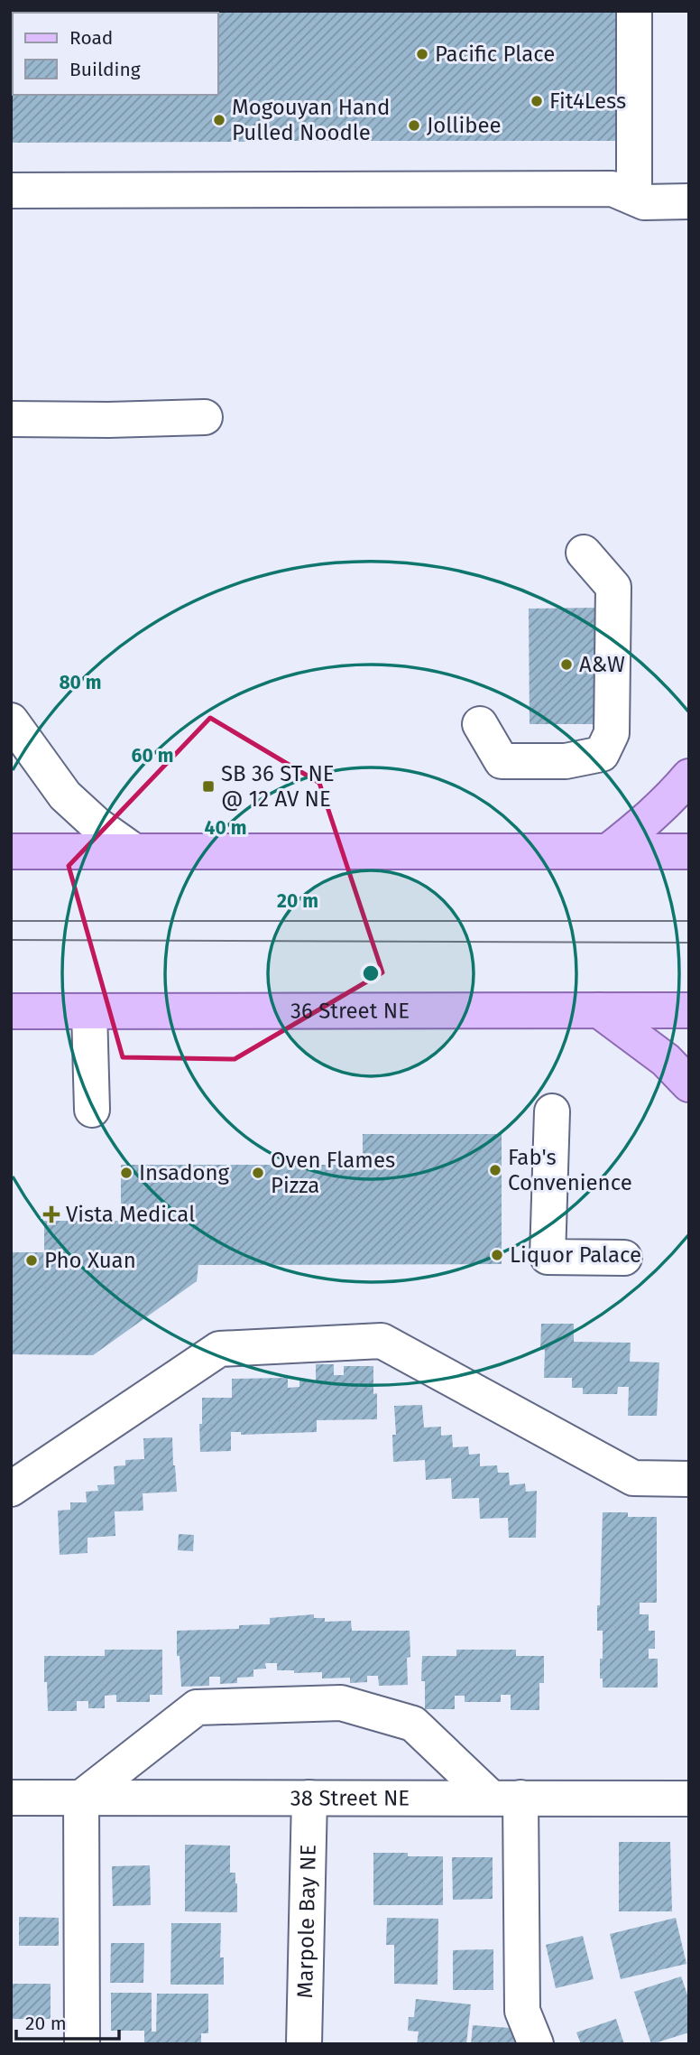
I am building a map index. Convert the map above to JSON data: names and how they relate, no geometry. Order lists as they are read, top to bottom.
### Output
{
  "streets": {
    "main road": ["36 Street NE"],
    "street": ["38 Street NE", "Marpole Bay NE"]
  },
  "crossings": [
    ["38 Street NE", "Marpole Bay NE"]
  ],
  "places": {
    "other": [
      "Pacific Place",
      "Fit4Less",
      "Mogouyan Hand Pulled Noodle",
      "Jollibee",
      "A&W",
      "Fab's Convenience",
      "Insadong",
      "Oven Flames Pizza",
      "Liquor Palace",
      "Pho Xuan"
    ],
    "transit": ["SB 36 ST NE @ 12 AV NE"],
    "health": ["Vista Medical"]
  },
  "legend": ["Road", "Building"],
  "scale_bar": "20 m",
  "rings": [
    "80 m",
    "60 m",
    "40 m",
    "20 m"
  ]
}
